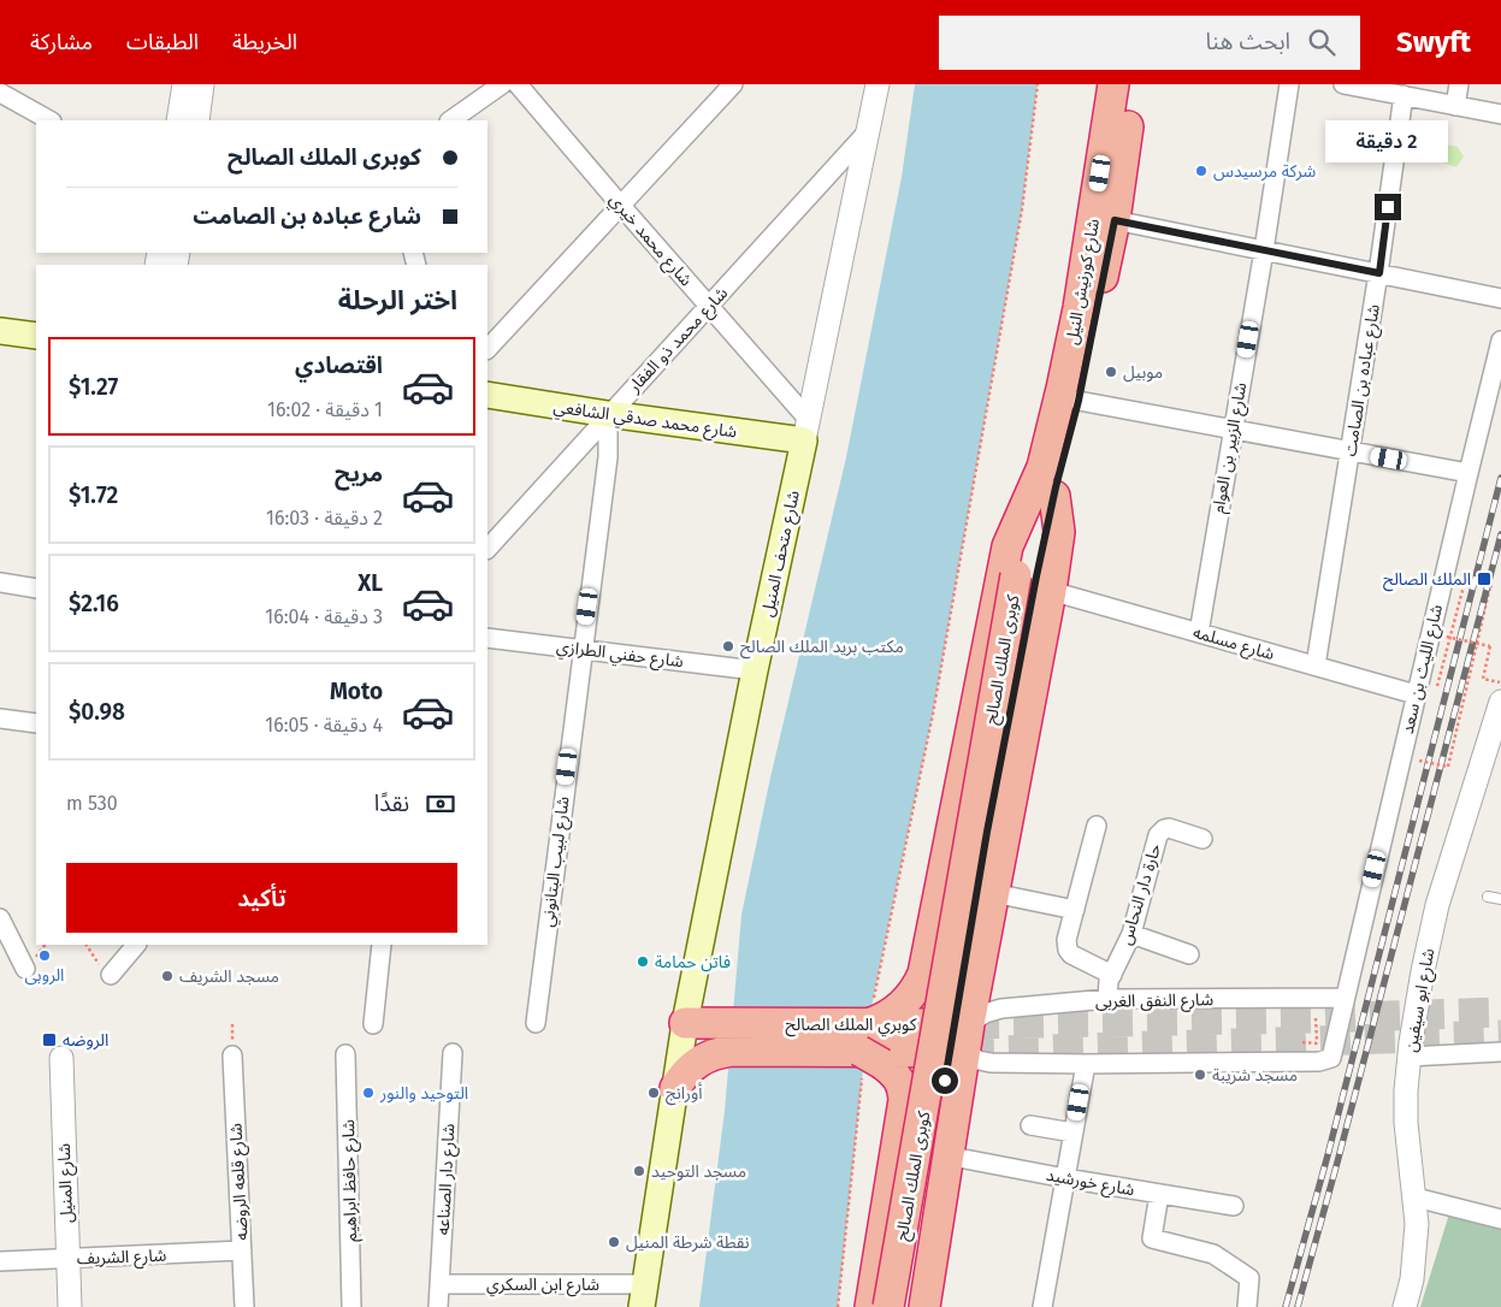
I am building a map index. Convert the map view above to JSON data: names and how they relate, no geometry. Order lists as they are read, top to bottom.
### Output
{
  "streets": {
    "highway": ["شارع كورنيش النيل", "كوبرى الملك الصالح", "كوبري الملك الصالح"],
    "main road": ["شارع محمد صدقي الشافعي", "شارع متحف المنيل"],
    "street": [
      "شارع محمد خيري",
      "شارع محمد ذو الفقار",
      "شارع عباده بن الصامت",
      "شارع الزبير بن العوام",
      "شارع مسلمه",
      "شارع حفني الطرازي",
      "شارع الليث بن سعد",
      "شارع لبيب البتانوني",
      "حارة دار النحاس",
      "شارع النفق الغربى",
      "شارع ابو سيفين",
      "شارع دار الصناعه",
      "شارع حافظ ابراهيم",
      "شارع قلعه الروضه",
      "شارع خورشيد",
      "شارع المنيل",
      "شارع الشريف",
      "شارع ابن السكري"
    ]
  },
  "crossings": [
    ["شارع محمد خيري", "شارع محمد ذو الفقار"],
    ["شارع محمد خيري", "شارع محمد صدقي الشافعي"],
    ["شارع محمد خيري", "شارع متحف المنيل"],
    ["شارع كورنيش النيل", "كوبرى الملك الصالح"],
    ["شارع محمد ذو الفقار", "شارع محمد صدقي الشافعي"],
    ["شارع محمد ذو الفقار", "شارع متحف المنيل"],
    ["شارع محمد ذو الفقار", "شارع لبيب البتانوني"],
    ["شارع عباده بن الصامت", "شارع مسلمه"],
    ["شارع محمد صدقي الشافعي", "شارع متحف المنيل"],
    ["شارع محمد صدقي الشافعي", "شارع لبيب البتانوني"],
    ["شارع الزبير بن العوام", "شارع مسلمه"],
    ["شارع متحف المنيل", "شارع حفني الطرازي"],
    ["شارع متحف المنيل", "كوبري الملك الصالح"],
    ["شارع متحف المنيل", "شارع ابن السكري"],
    ["شارع مسلمه", "شارع الليث بن سعد"],
    ["شارع حفني الطرازي", "شارع لبيب البتانوني"],
    ["شارع الليث بن سعد", "شارع النفق الغربى"],
    ["حارة دار النحاس", "شارع النفق الغربى"],
    ["شارع النفق الغربى", "كوبري الملك الصالح"],
    ["شارع دار الصناعه", "شارع ابن السكري"],
    ["شارع قلعه الروضه", "شارع الشريف"],
    ["شارع المنيل", "شارع الشريف"]
  ],
  "places": {
    "other": [
      "شركة مرسيدس",
      "موبيل",
      "مكتب بريد الملك الصالح",
      "الروبى",
      "فاتن حمامة",
      "مسجد الشريف",
      "مسجد شريبة",
      "التوحيد والنور",
      "أورانج",
      "مسجد التوحيد",
      "نقطة شرطة المنيل"
    ],
    "transit": ["الملك الصالح", "الروضه"]
  },
  "page": {
    "header": "Swyft",
    "search": "ابحث هنا",
    "nav": ["الخريطة", "الطبقات", "مشاركة"],
    "bubble": "2 دقيقة",
    "banner": ["كوبرى الملك الصالح", "شارع عباده بن الصامت"],
    "heading": "اختر الرحلة",
    "list": [
      {
        "name": "اقتصادي",
        "note": "1 دقيقة · 16:02",
        "value": "$1.27"
      },
      {
        "name": "مريح",
        "note": "2 دقيقة · 16:03",
        "value": "$1.72"
      },
      {
        "name": "XL",
        "note": "3 دقيقة · 16:04",
        "value": "$2.16"
      },
      {
        "name": "Moto",
        "note": "4 دقيقة · 16:05",
        "value": "$0.98"
      }
    ],
    "pay": ["نقدًا", "530 m"],
    "buttons": "تأكيد"
  }
}
